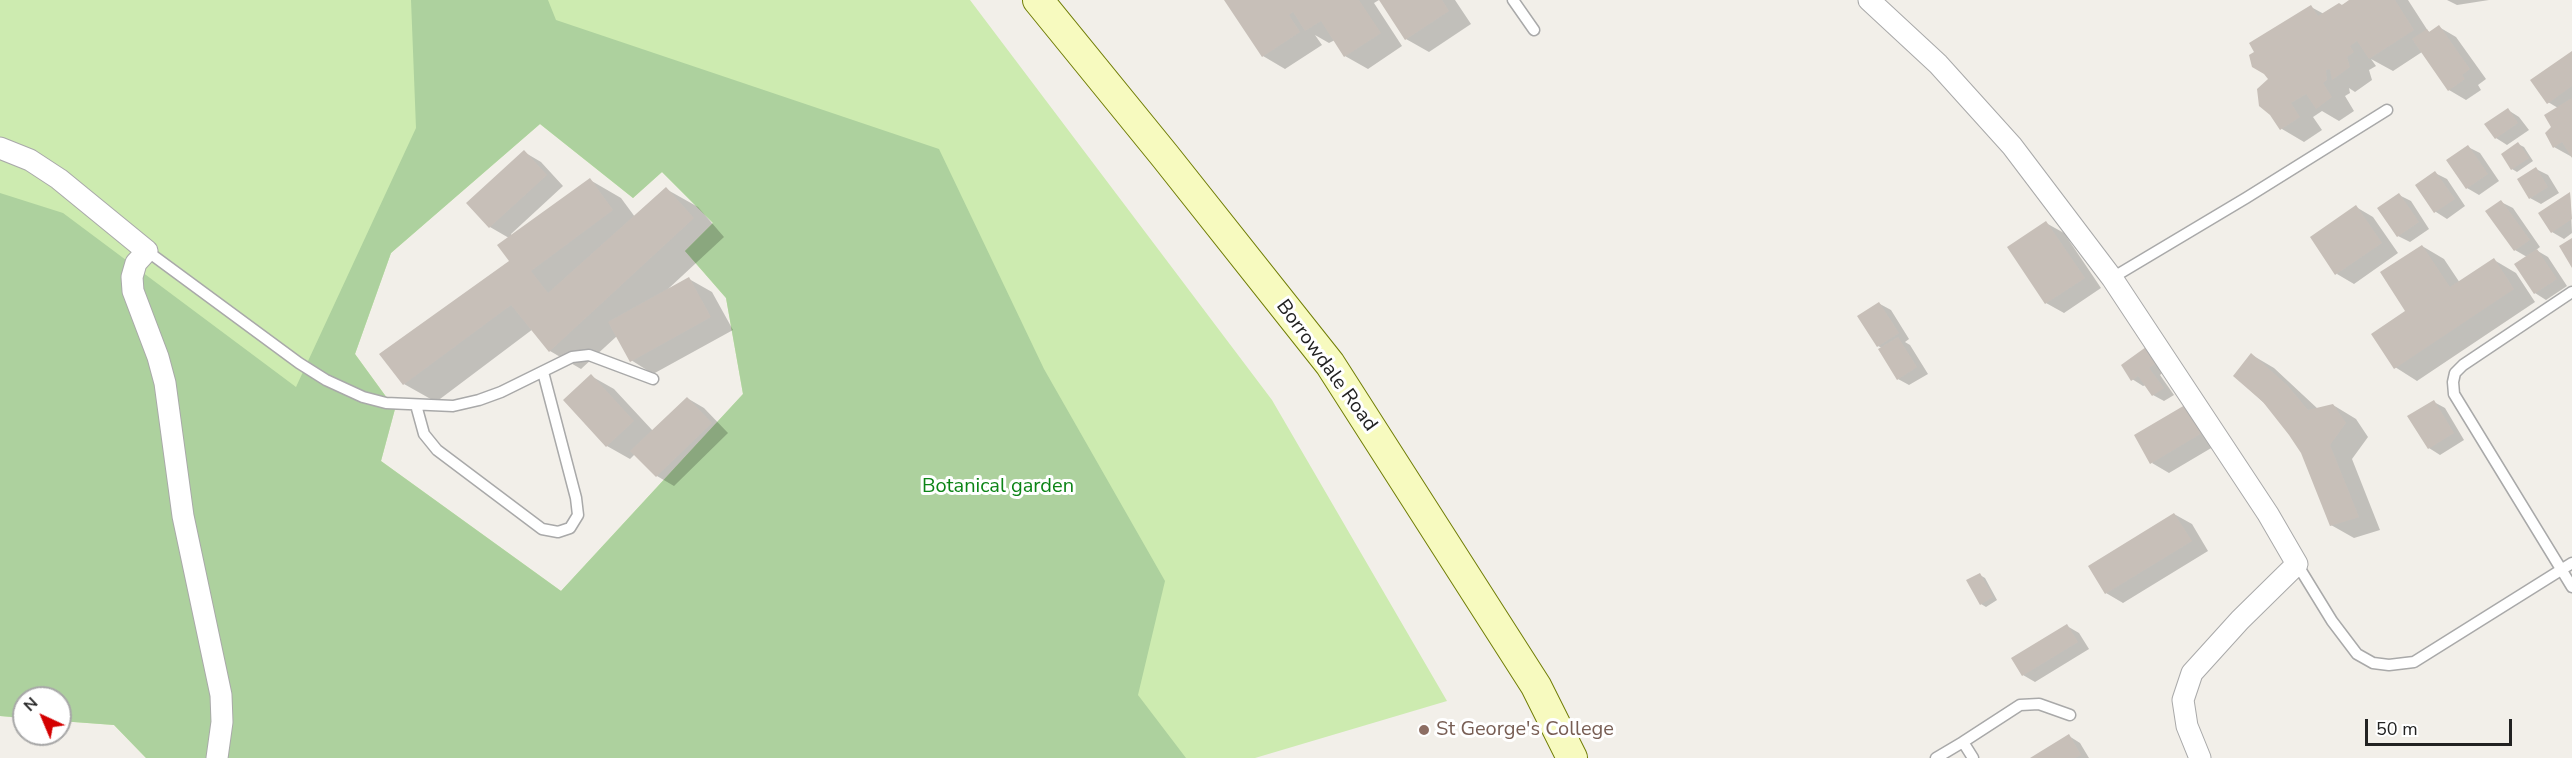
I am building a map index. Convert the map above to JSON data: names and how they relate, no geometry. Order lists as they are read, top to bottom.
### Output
{
  "streets": {
    "main road": ["Borrowdale Road"]
  },
  "parks": ["Botanical garden"],
  "places": ["St George's College"],
  "scale_bar": "50 m",
  "north": "top left"
}
